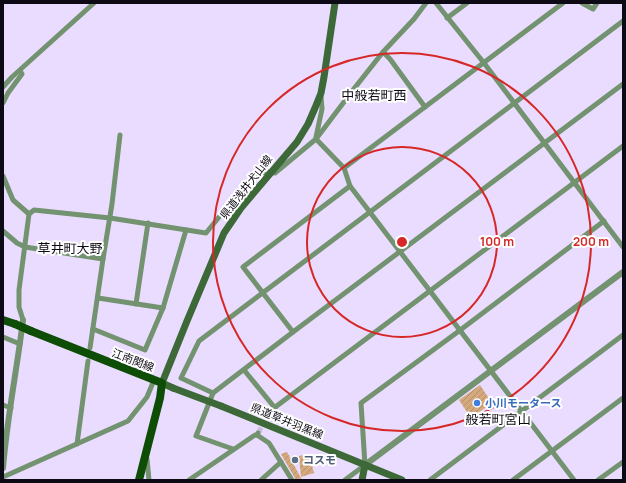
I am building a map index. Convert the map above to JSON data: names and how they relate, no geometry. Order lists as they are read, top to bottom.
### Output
{
  "streets": {
    "main road": ["県道浅井犬山線", "江南関線", "県道草井羽黒線"]
  },
  "crossings": [
    ["県道浅井犬山線", "江南関線"],
    ["県道浅井犬山線", "県道草井羽黒線"],
    ["江南関線", "県道草井羽黒線"]
  ],
  "districts": ["中般若町西", "草井町大野", "般若町宮山"],
  "places": ["小川モータース", "コスモ"],
  "rings": ["100 m", "200 m"]
}
